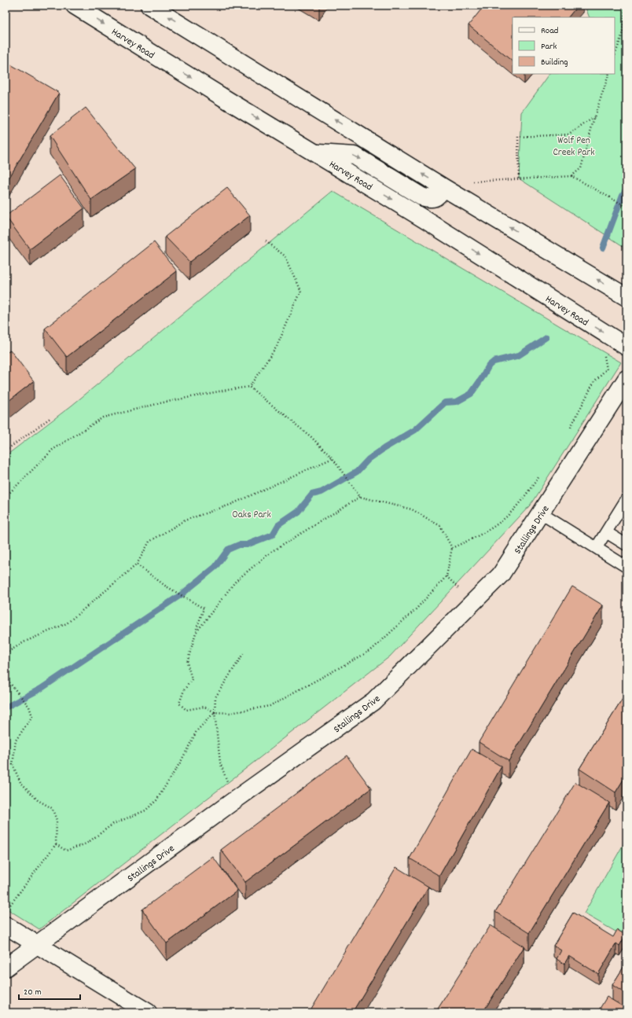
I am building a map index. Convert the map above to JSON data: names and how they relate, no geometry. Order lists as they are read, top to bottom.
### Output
{
  "streets": {
    "main road": ["Harvey Road", "Stallings Drive"]
  },
  "parks": ["Wolf Pen Creek Park", "Oaks Park"],
  "legend": ["Road", "Park", "Building"],
  "scale_bar": "20 m"
}
